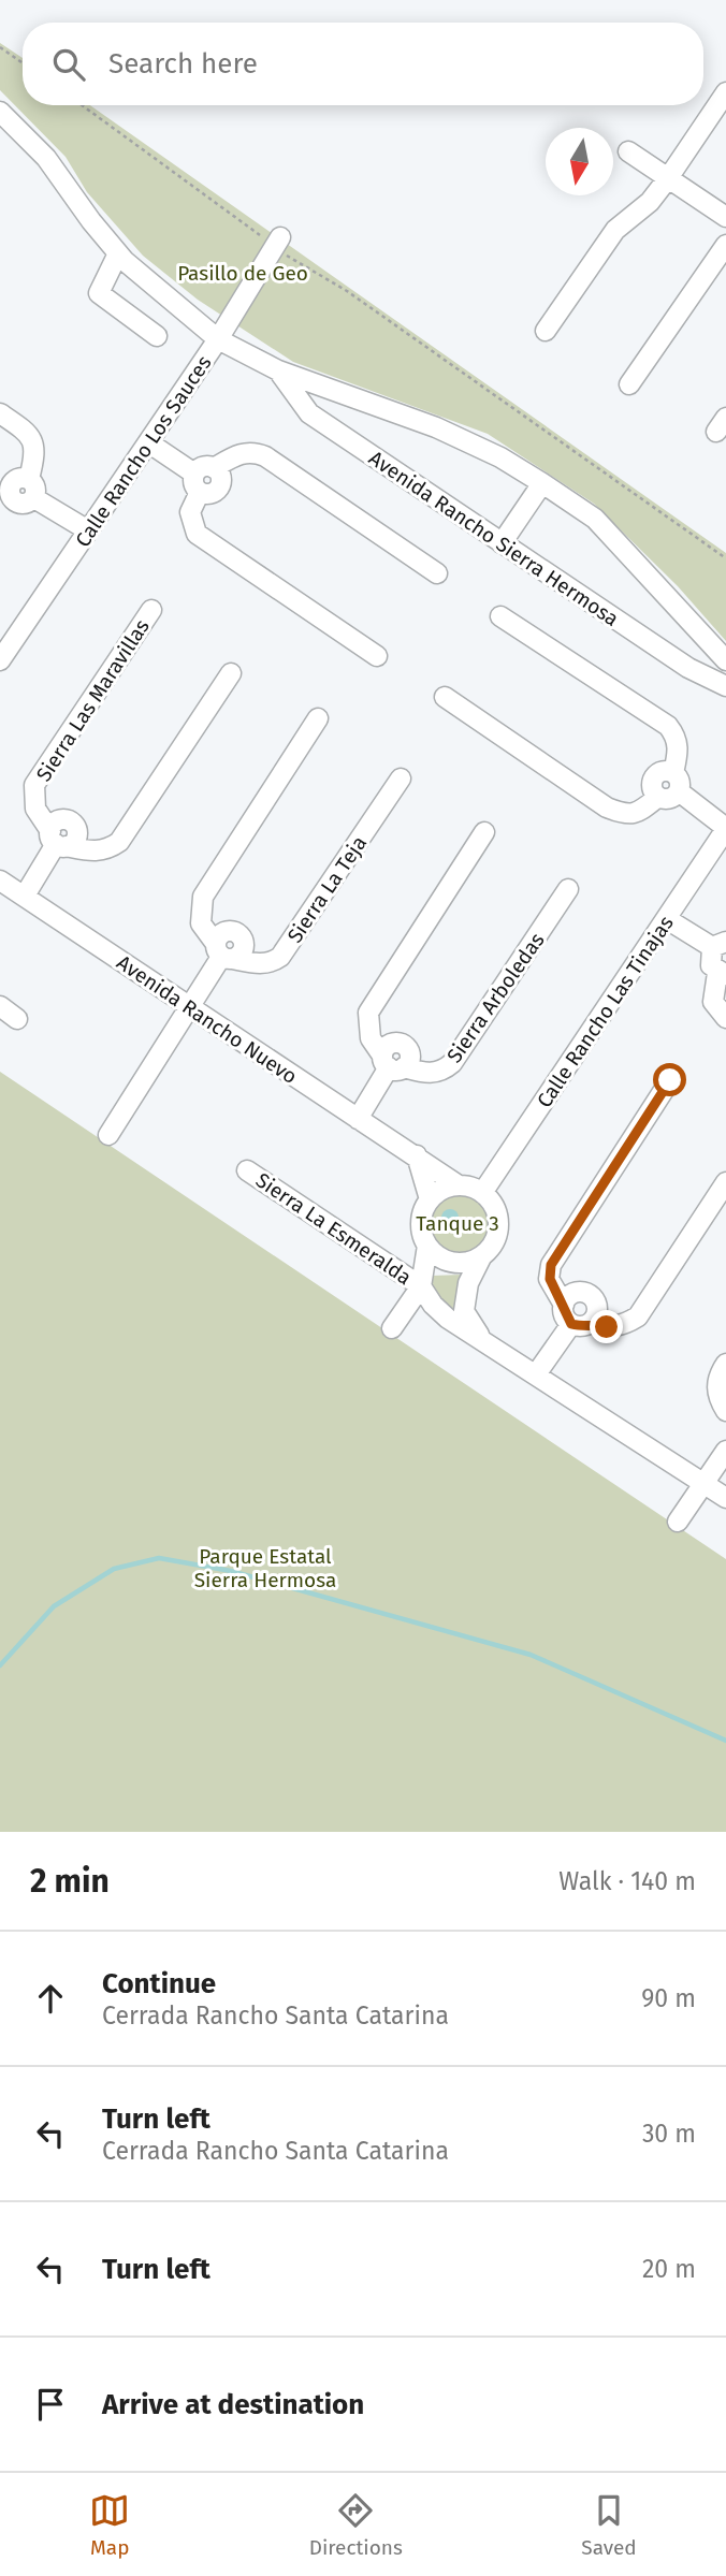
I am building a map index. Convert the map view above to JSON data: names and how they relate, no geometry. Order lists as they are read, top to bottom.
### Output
{
  "streets": {
    "street": [
      "Calle Rancho Los Sauces",
      "Avenida Rancho Sierra Hermosa",
      "Sierra Las Maravillas",
      "Sierra La Teja",
      "Sierra Arboledas",
      "Calle Rancho Las Tinajas",
      "Avenida Rancho Nuevo",
      "Sierra La Esmeralda"
    ]
  },
  "crossings": [
    ["Calle Rancho Los Sauces", "Avenida Rancho Sierra Hermosa"],
    ["Calle Rancho Las Tinajas", "Avenida Rancho Nuevo"]
  ],
  "parks": ["Pasillo de Geo", "Tanque 3", "Parque Estatal Sierra Hermosa"],
  "north": "bottom",
  "page": {
    "search": "Search here",
    "heading": ["2 min", "Walk · 140 m"],
    "list": [
      ["Continue", "Cerrada Rancho Santa Catarina", "90 m"],
      ["Turn left", "Cerrada Rancho Santa Catarina", "30 m"],
      ["Turn left", "20 m"],
      "Arrive at destination"
    ],
    "nav": ["Map", "Directions", "Saved"]
  }
}
